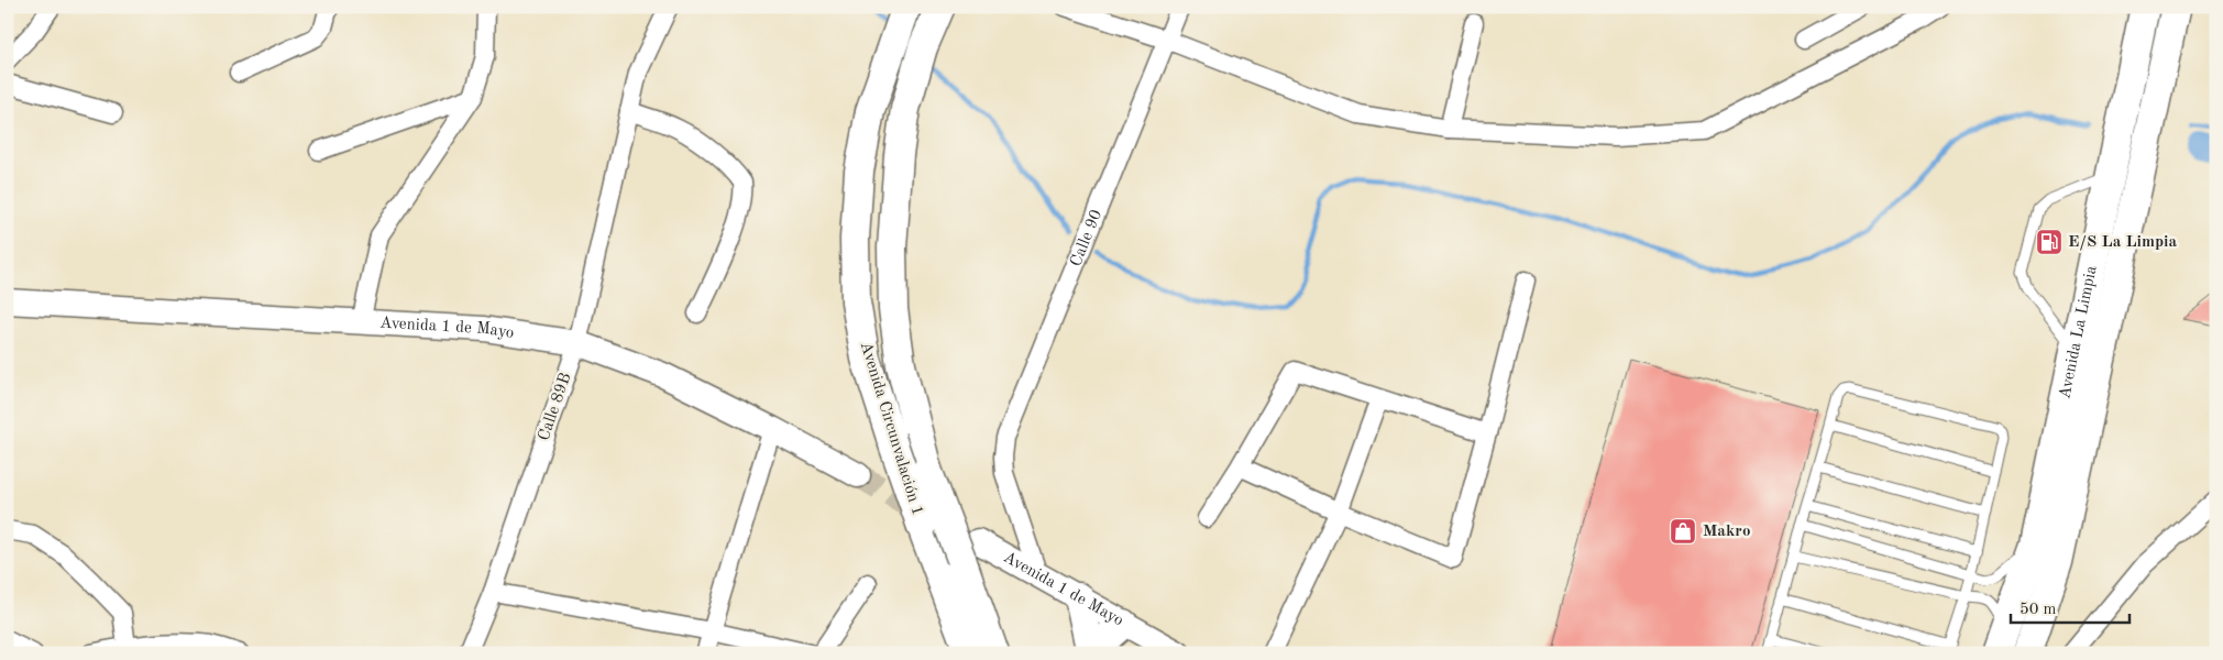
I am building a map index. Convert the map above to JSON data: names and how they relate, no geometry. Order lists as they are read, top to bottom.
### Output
{
  "streets": {
    "main road": ["Avenida La Limpia", "Avenida Circunvalación 1"],
    "street": ["Calle 90", "Avenida 1 de Mayo", "Calle 89B"]
  },
  "crossings": [
    ["Calle 90", "Avenida 1 de Mayo"],
    ["Avenida 1 de Mayo", "Calle 89B"],
    ["Avenida 1 de Mayo", "Avenida Circunvalación 1"]
  ],
  "places": {
    "fuel station": ["E/S La Limpia"],
    "shop": ["Makro"]
  },
  "scale_bar": "50 m"
}
